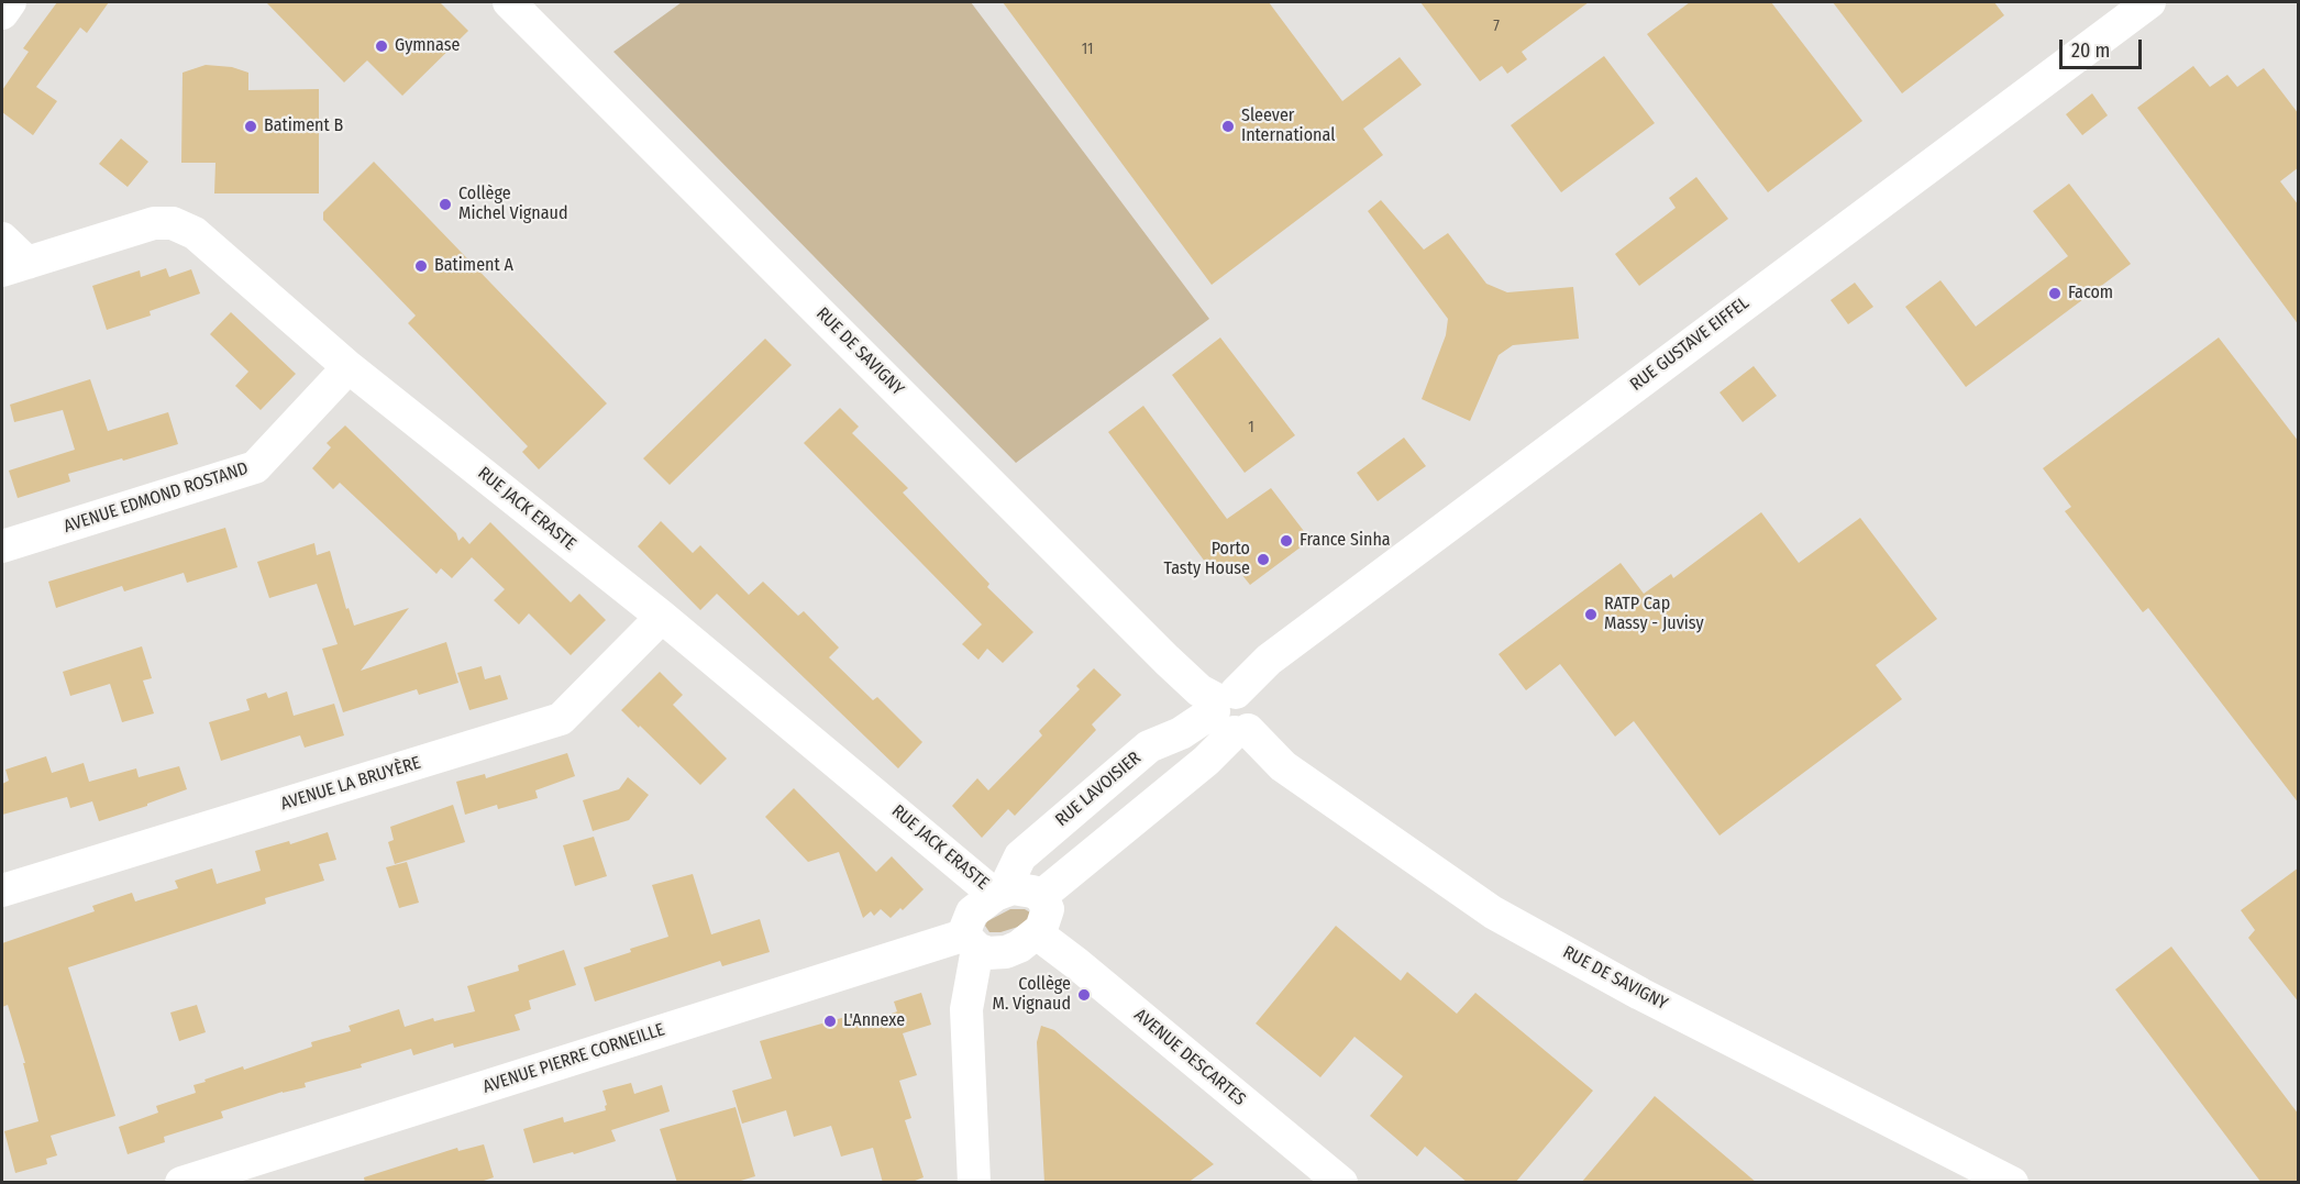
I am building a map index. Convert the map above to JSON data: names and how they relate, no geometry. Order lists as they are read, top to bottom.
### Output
{
  "streets": {
    "street": [
      "RUE GUSTAVE EIFFEL",
      "RUE DE SAVIGNY",
      "AVENUE EDMOND ROSTAND",
      "RUE JACK ERASTE",
      "AVENUE LA BRUYÈRE",
      "RUE LAVOISIER",
      "AVENUE DESCARTES",
      "AVENUE PIERRE CORNEILLE"
    ]
  },
  "crossings": [
    ["RUE GUSTAVE EIFFEL", "RUE DE SAVIGNY"],
    ["RUE GUSTAVE EIFFEL", "RUE LAVOISIER"],
    ["RUE DE SAVIGNY", "RUE LAVOISIER"],
    ["AVENUE EDMOND ROSTAND", "RUE JACK ERASTE"],
    ["RUE JACK ERASTE", "AVENUE LA BRUYÈRE"],
    ["RUE JACK ERASTE", "RUE LAVOISIER"],
    ["RUE JACK ERASTE", "AVENUE DESCARTES"],
    ["RUE JACK ERASTE", "AVENUE PIERRE CORNEILLE"],
    ["RUE LAVOISIER", "AVENUE DESCARTES"],
    ["RUE LAVOISIER", "AVENUE PIERRE CORNEILLE"],
    ["AVENUE DESCARTES", "AVENUE PIERRE CORNEILLE"]
  ],
  "places": [
    "Gymnase",
    "Batiment B",
    "Sleever International",
    "Collège Michel Vignaud",
    "Batiment A",
    "Facom",
    "France Sinha",
    "Porto Tasty House",
    "RATP Cap Massy - Juvisy",
    "Collège M. Vignaud",
    "L'Annexe"
  ],
  "house_numbers": ["7", "11", "1"],
  "scale_bar": "20 m"
}
